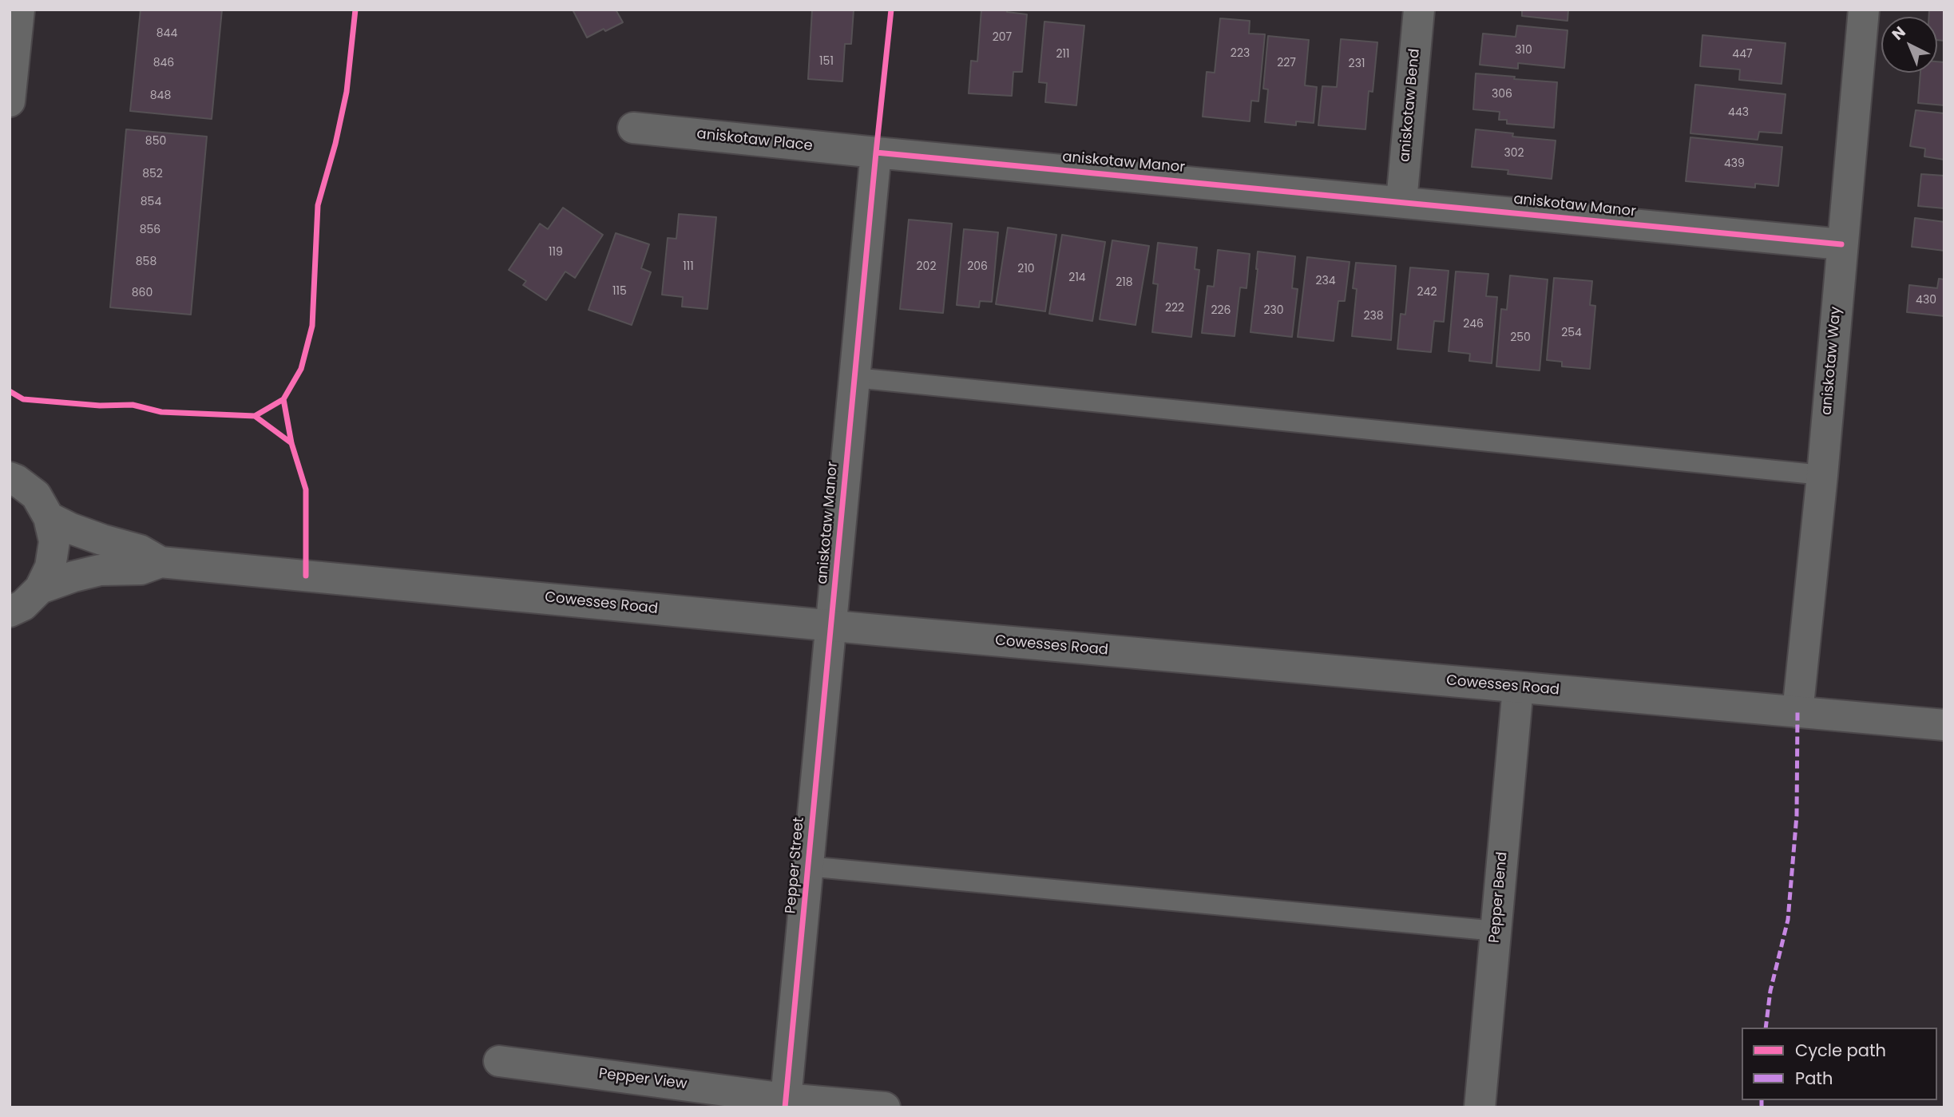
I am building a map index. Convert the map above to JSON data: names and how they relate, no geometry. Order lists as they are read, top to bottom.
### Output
{
  "streets": {
    "street": [
      "aniskotaw Bend",
      "aniskotaw Place",
      "aniskotaw Manor",
      "aniskotaw Way",
      "Cowesses Road",
      "Pepper Street",
      "Pepper Bend",
      "Pepper View"
    ]
  },
  "crossings": [
    ["aniskotaw Bend", "aniskotaw Manor"],
    ["aniskotaw Place", "aniskotaw Manor"],
    ["aniskotaw Manor", "aniskotaw Way"],
    ["aniskotaw Manor", "Cowesses Road"],
    ["aniskotaw Manor", "Pepper Street"],
    ["aniskotaw Way", "Cowesses Road"],
    ["Cowesses Road", "Pepper Street"],
    ["Cowesses Road", "Pepper Bend"],
    ["Pepper Street", "Pepper View"]
  ],
  "house_numbers": [
    "844",
    "207",
    "310",
    "223",
    "211",
    "447",
    "151",
    "846",
    "227",
    "231",
    "306",
    "848",
    "443",
    "850",
    "302",
    "439",
    "852",
    "854",
    "856",
    "119",
    "858",
    "111",
    "202",
    "206",
    "210",
    "214",
    "234",
    "218",
    "115",
    "242",
    "860",
    "430",
    "222",
    "226",
    "230",
    "238",
    "246",
    "254",
    "250"
  ],
  "legend": ["Cycle path", "Path"],
  "north": "top left"
}
